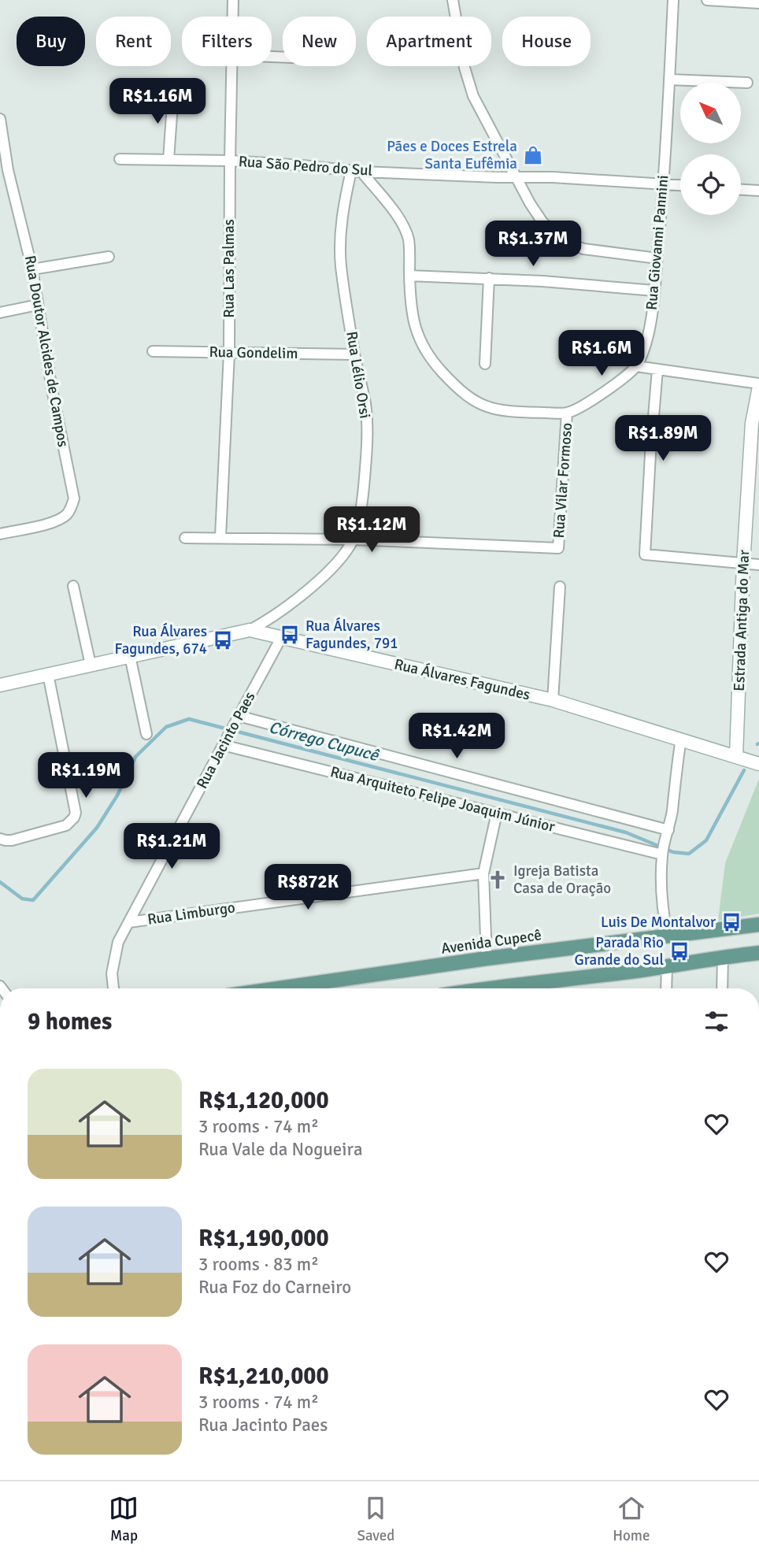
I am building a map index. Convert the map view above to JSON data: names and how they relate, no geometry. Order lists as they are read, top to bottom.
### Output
{
  "streets": {
    "main road": ["Avenida Cupecê"],
    "street": [
      "Rua São Pedro do Sul",
      "Rua Giovanni Pannini",
      "Rua Las Palmas",
      "Rua Doutor Alcides de Campos",
      "Rua Gondelim",
      "Rua Lélio Orsi",
      "Rua Vilar Formoso",
      "Estrada Antiga do Mar",
      "Rua Álvares Fagundes",
      "Rua Jacinto Paes",
      "Rua Arquiteto Felipe Joaquim Júnior",
      "Rua Limburgo"
    ]
  },
  "crossings": [
    ["Rua São Pedro do Sul", "Rua Giovanni Pannini"],
    ["Rua São Pedro do Sul", "Rua Las Palmas"],
    ["Rua São Pedro do Sul", "Rua Lélio Orsi"],
    ["Rua Giovanni Pannini", "Rua Vilar Formoso"],
    ["Rua Las Palmas", "Rua Gondelim"],
    ["Rua Gondelim", "Rua Lélio Orsi"],
    ["Rua Lélio Orsi", "Rua Vilar Formoso"],
    ["Rua Lélio Orsi", "Rua Álvares Fagundes"],
    ["Estrada Antiga do Mar", "Rua Álvares Fagundes"],
    ["Rua Álvares Fagundes", "Rua Jacinto Paes"],
    ["Rua Jacinto Paes", "Rua Arquiteto Felipe Joaquim Júnior"],
    ["Rua Jacinto Paes", "Rua Limburgo"]
  ],
  "water": ["Córrego Cupucê"],
  "places": {
    "shop": ["Pães e Doces Estrela Santa Eufêmia"],
    "bus stop": [
      "Rua Álvares Fagundes, 791",
      "Rua Álvares Fagundes, 674",
      "Luis De Montalvor",
      "Parada Rio Grande do Sul"
    ],
    "church": ["Igreja Batista Casa de Oração"]
  },
  "north": "top left",
  "page": {
    "chip": [
      "Buy",
      "Rent",
      "Filters",
      "New",
      "Apartment",
      "House"
    ],
    "price": [
      "R$1.16M",
      "R$1.37M",
      "R$1.6M",
      "R$1.89M",
      "R$1.12M",
      "R$1.42M",
      "R$1.19M",
      "R$1.21M",
      "R$872K"
    ],
    "heading": "9 homes",
    "list": [
      {
        "name": "R$1,120,000",
        "note": "3 rooms · 74 m² · Rua Vale da Nogueira"
      },
      {
        "name": "R$1,190,000",
        "note": "3 rooms · 83 m² · Rua Foz do Carneiro"
      },
      {
        "name": "R$1,210,000",
        "note": "3 rooms · 74 m² · Rua Jacinto Paes"
      }
    ],
    "tabs": ["Map", "Saved", "Home"]
  }
}
